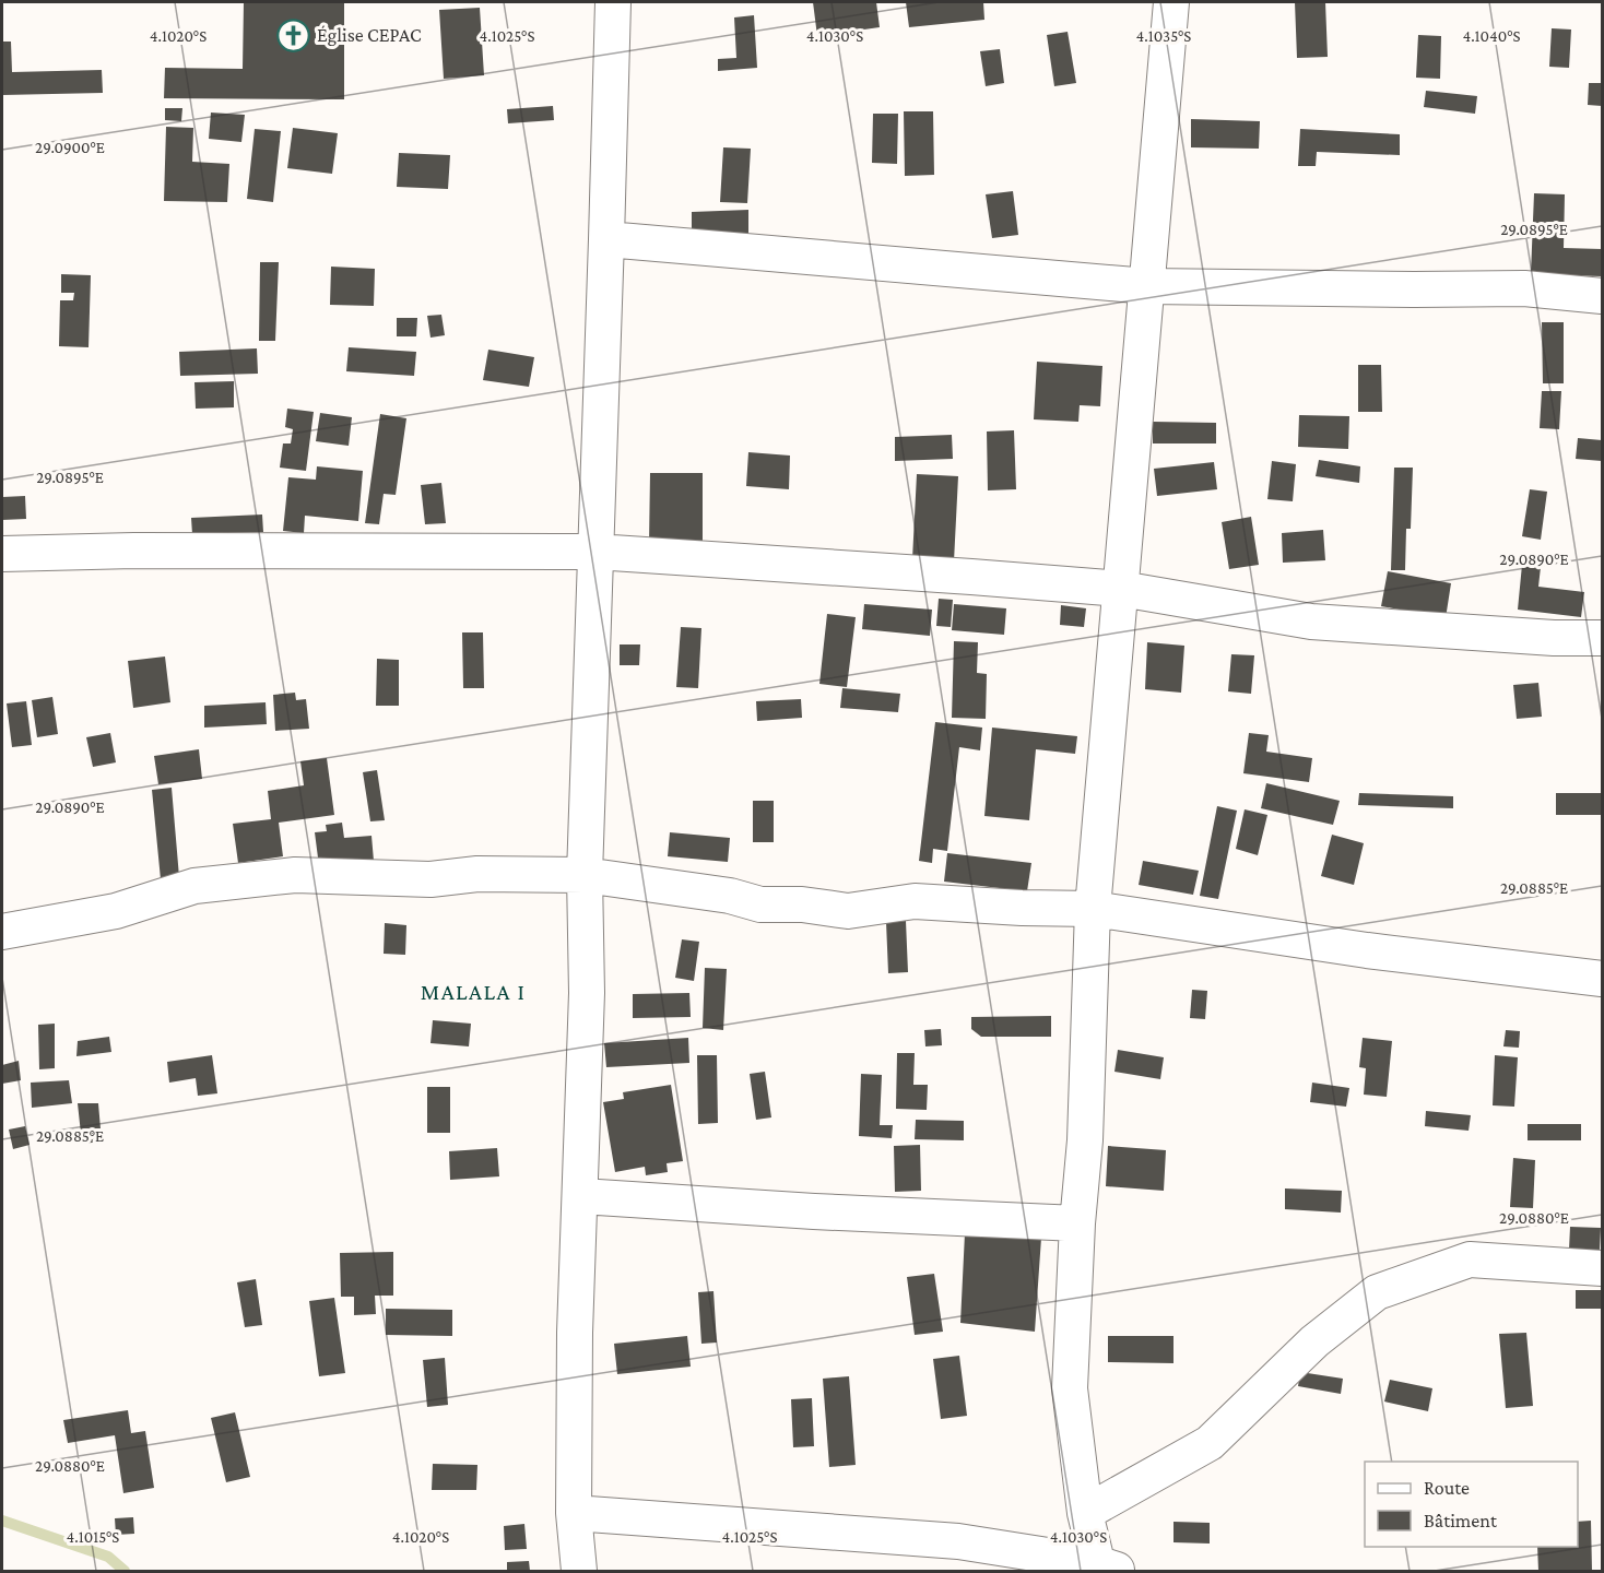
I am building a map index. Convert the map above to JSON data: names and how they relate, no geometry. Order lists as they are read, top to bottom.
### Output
{
  "districts": ["MALALA I"],
  "places": {
    "church": ["Église CEPAC"]
  },
  "legend": ["Route", "Bâtiment"],
  "coordinates": [
    "4.1020°S",
    "4.1025°S",
    "4.1030°S",
    "4.1035°S",
    "4.1040°S",
    "29.0900°E",
    "29.0895°E",
    "29.0890°E",
    "29.0885°E",
    "29.0880°E",
    "4.1015°S"
  ]
}
